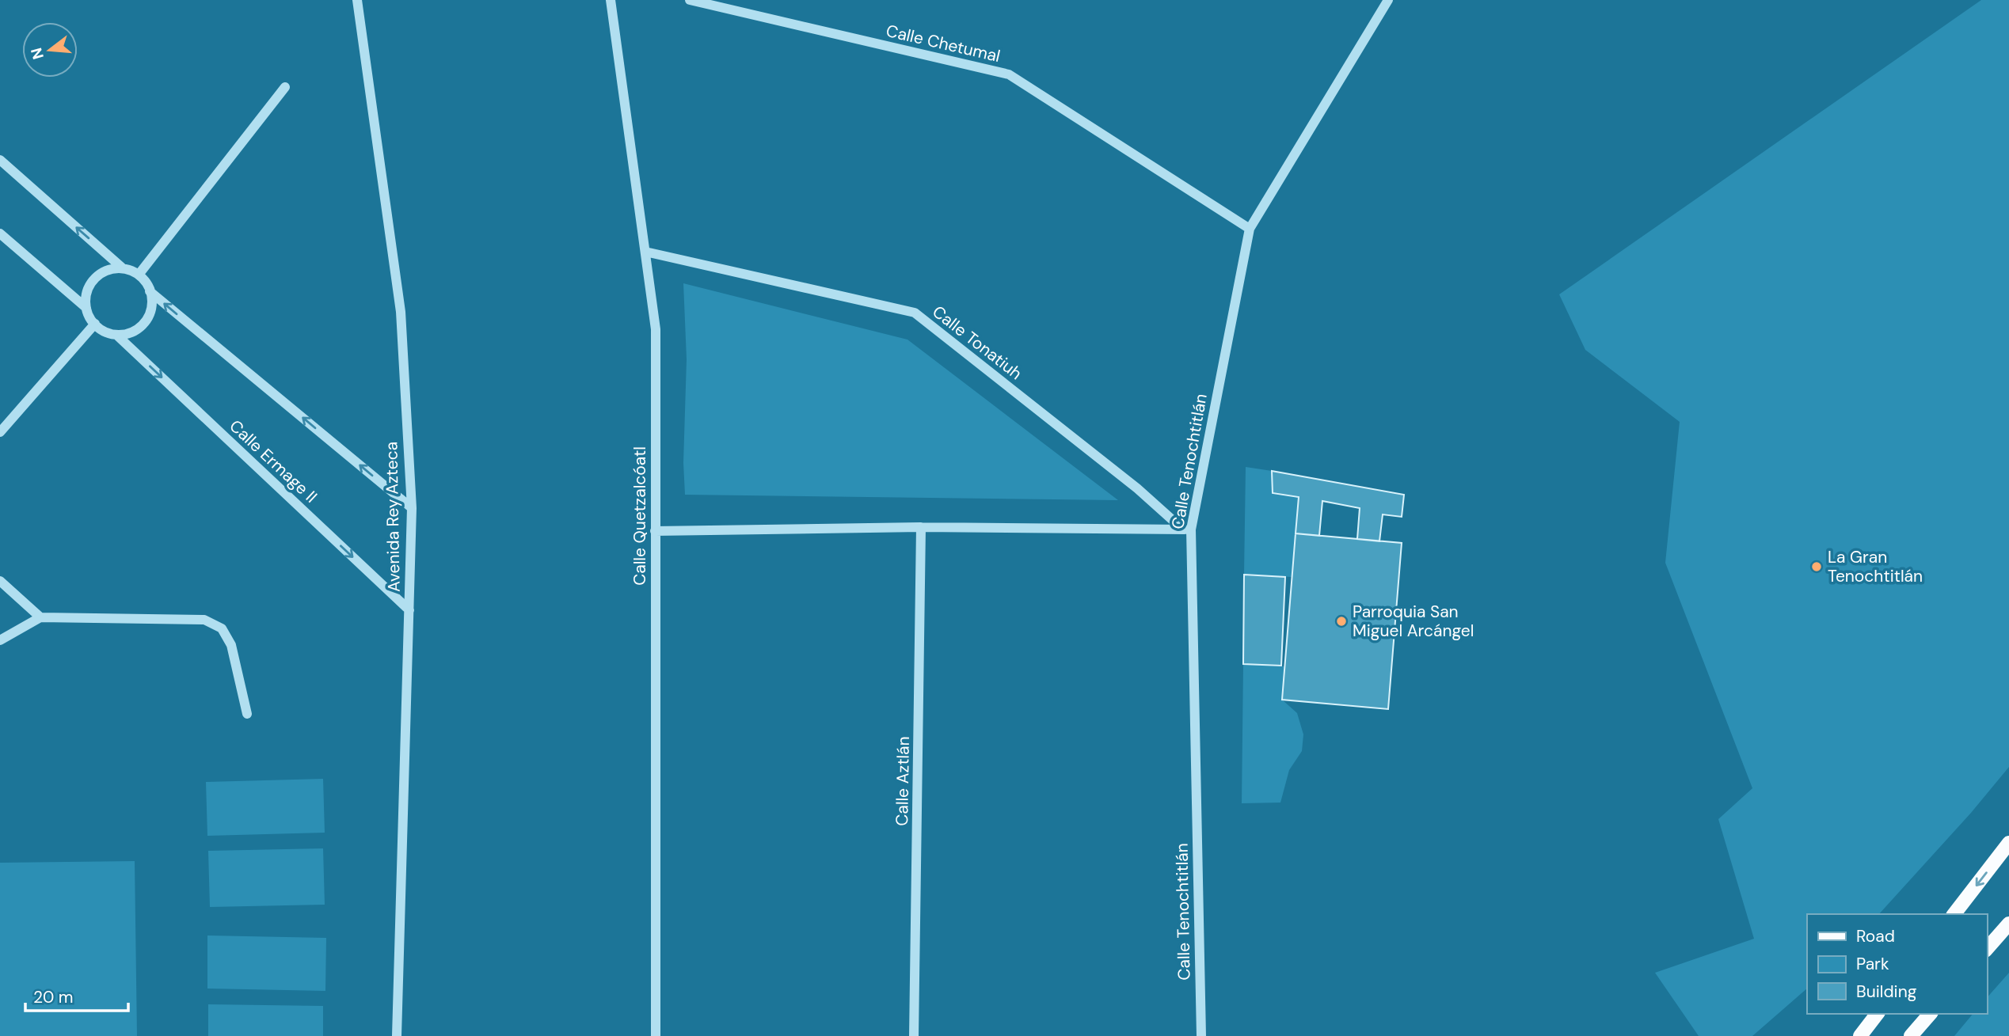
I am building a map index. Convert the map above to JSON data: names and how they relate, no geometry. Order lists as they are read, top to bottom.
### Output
{
  "streets": {
    "street": [
      "Calle Chetumal",
      "Calle Tonatiuh",
      "Calle Ermage II",
      "Calle Tenochtitlán",
      "Calle Quetzalcóatl",
      "Avenida Rey Azteca",
      "Calle Aztlán"
    ]
  },
  "crossings": [
    ["Calle Chetumal", "Calle Tenochtitlán"],
    ["Calle Tonatiuh", "Calle Tenochtitlán"],
    ["Calle Tonatiuh", "Calle Quetzalcóatl"],
    ["Calle Ermage II", "Avenida Rey Azteca"]
  ],
  "places": ["La Gran Tenochtitlán", "Parroquia San Miguel Arcángel"],
  "legend": ["Road", "Park", "Building"],
  "scale_bar": "20 m",
  "north": "left"
}
